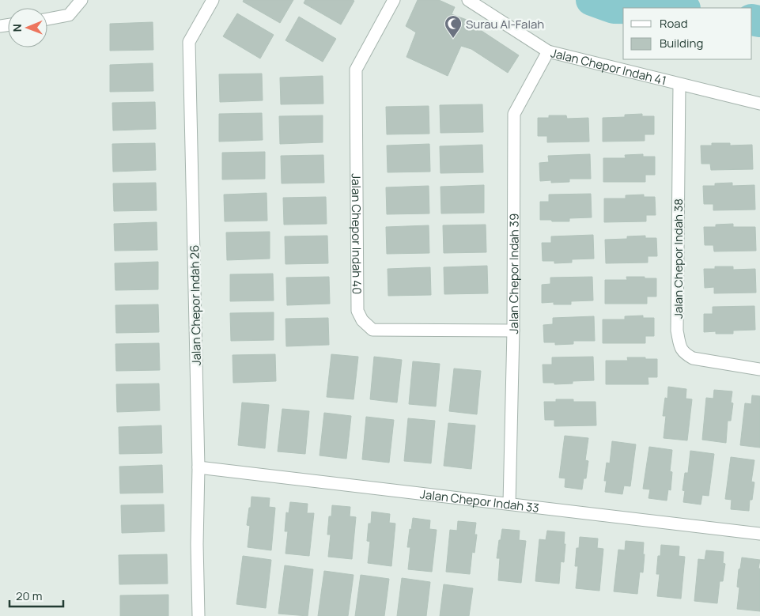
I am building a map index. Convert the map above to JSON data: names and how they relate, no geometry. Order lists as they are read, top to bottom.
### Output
{
  "streets": {
    "street": [
      "Jalan Chepor Indah 41",
      "Jalan Chepor Indah 40",
      "Jalan Chepor Indah 38",
      "Jalan Chepor Indah 39",
      "Jalan Chepor Indah 26",
      "Jalan Chepor Indah 33"
    ]
  },
  "crossings": [
    ["Jalan Chepor Indah 41", "Jalan Chepor Indah 38"],
    ["Jalan Chepor Indah 41", "Jalan Chepor Indah 39"],
    ["Jalan Chepor Indah 40", "Jalan Chepor Indah 39"],
    ["Jalan Chepor Indah 39", "Jalan Chepor Indah 33"],
    ["Jalan Chepor Indah 26", "Jalan Chepor Indah 33"]
  ],
  "places": {
    "mosque": ["Surau Al-Falah"]
  },
  "legend": ["Road", "Building"],
  "scale_bar": "20 m",
  "north": "left"
}
